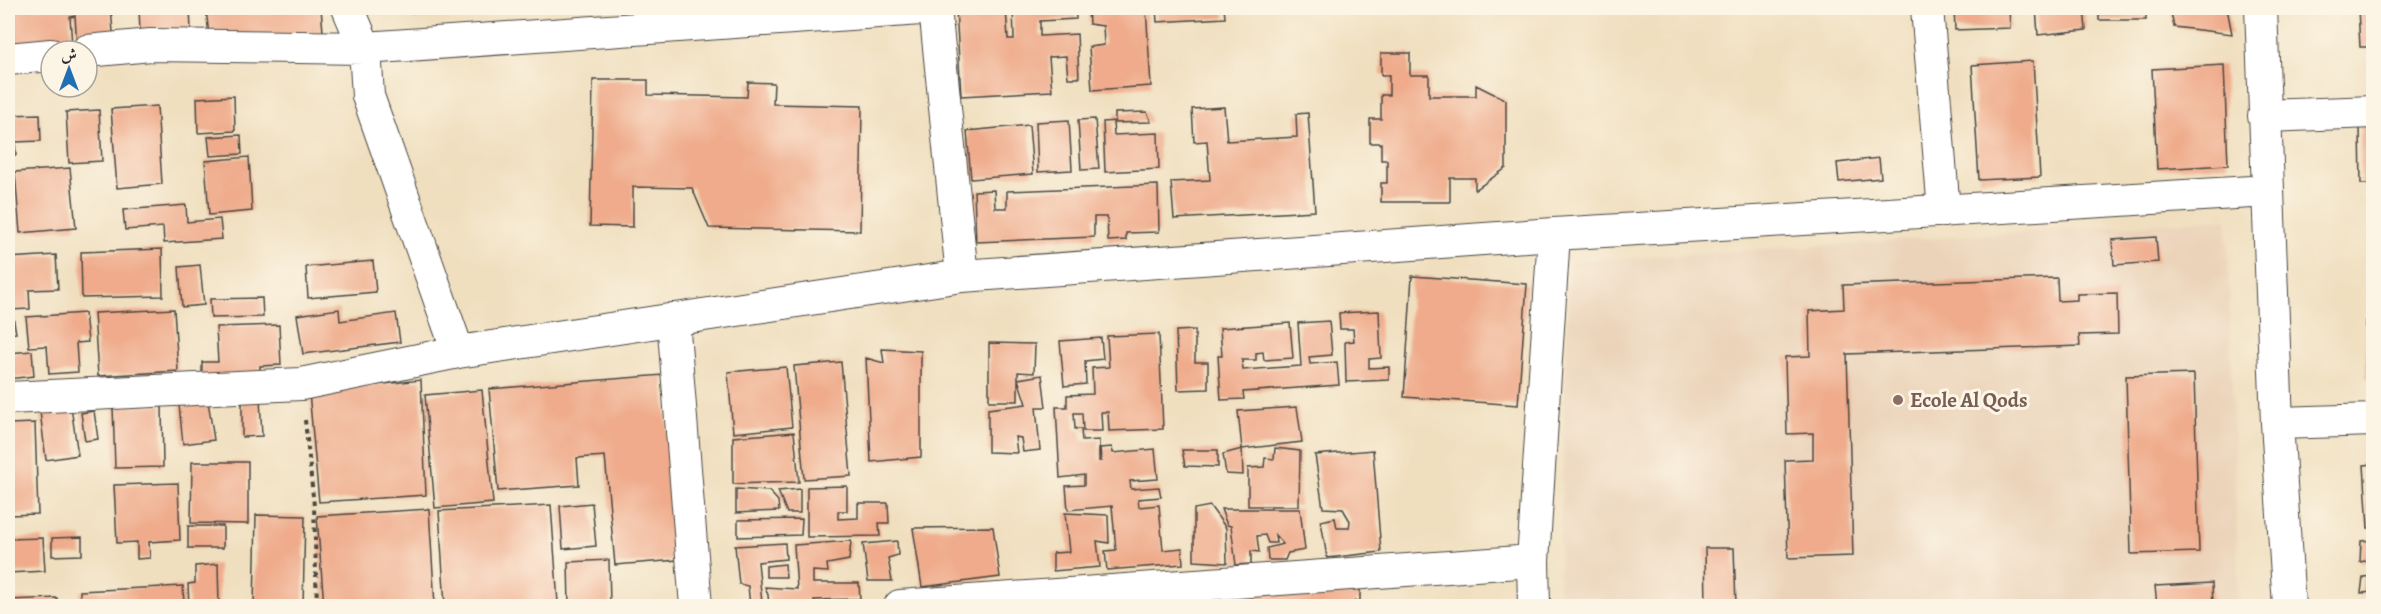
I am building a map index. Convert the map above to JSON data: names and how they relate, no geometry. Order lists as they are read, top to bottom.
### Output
{
  "places": ["Ecole Al Qods"],
  "north": "top"
}
